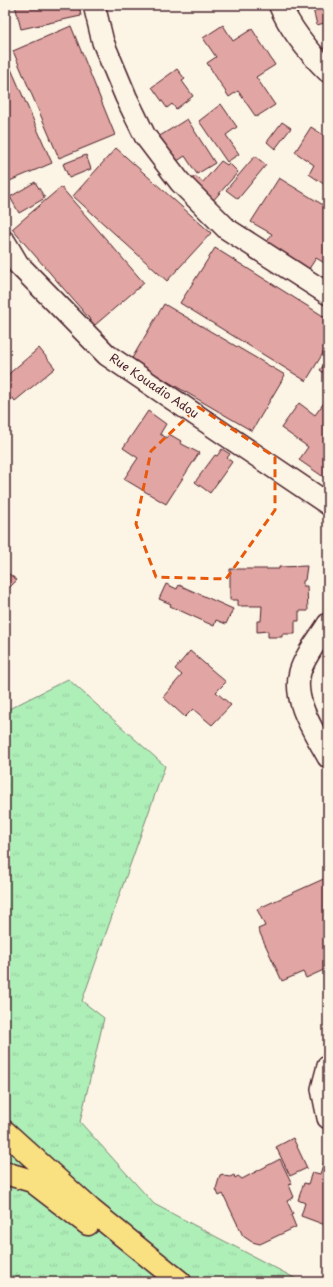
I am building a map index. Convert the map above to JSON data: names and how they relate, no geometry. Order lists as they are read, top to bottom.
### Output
{
  "streets": {
    "street": ["Rue Kouadio Adou"]
  }
}
